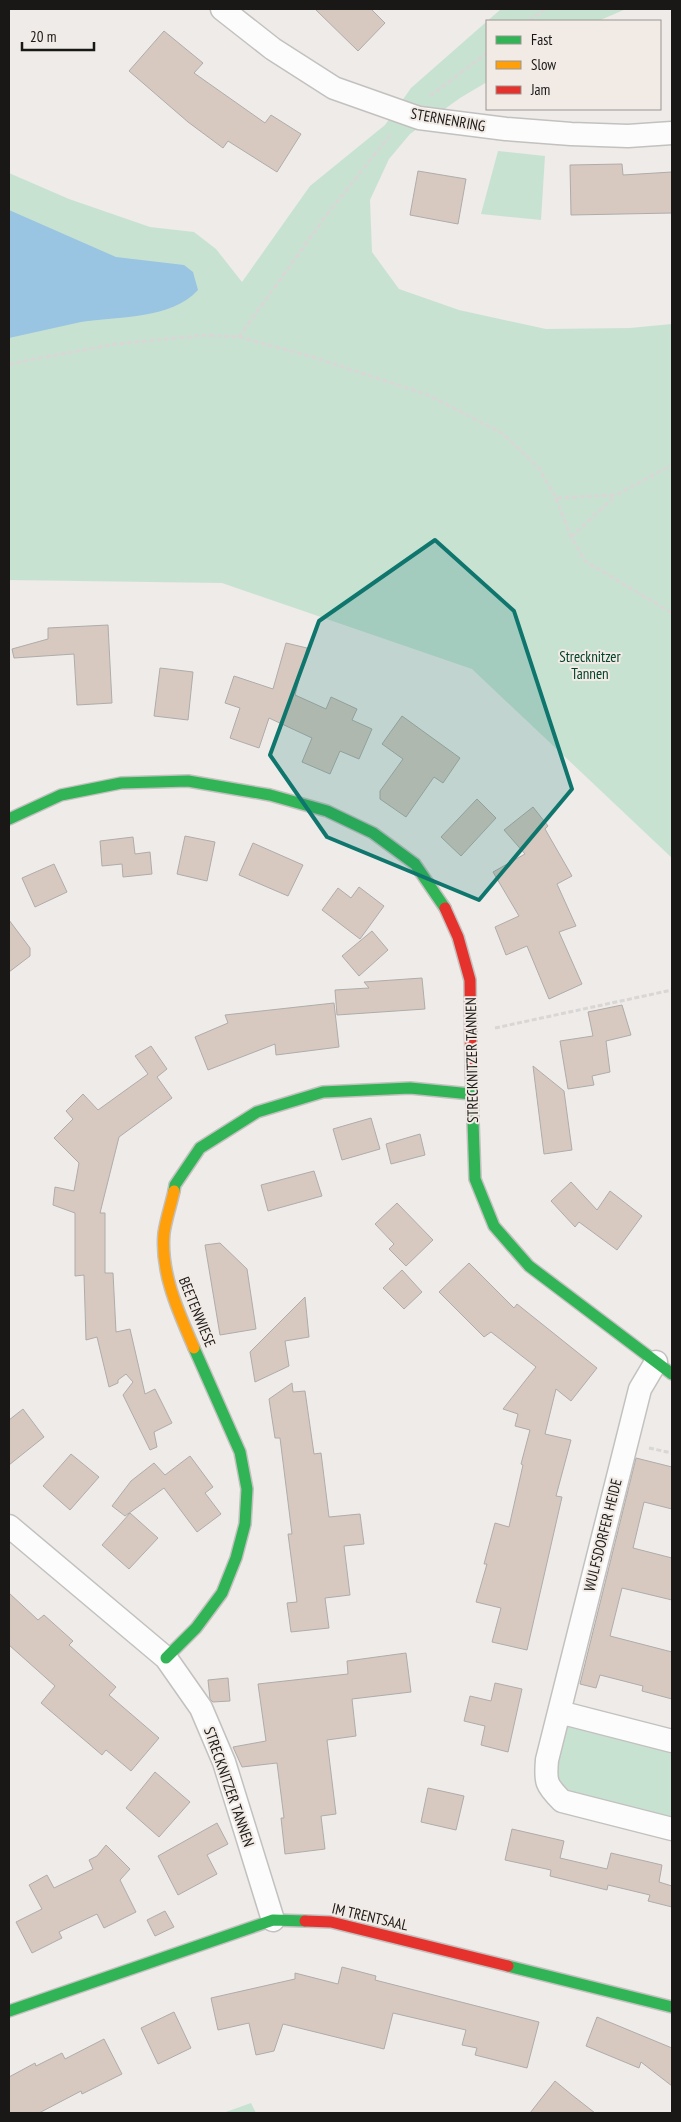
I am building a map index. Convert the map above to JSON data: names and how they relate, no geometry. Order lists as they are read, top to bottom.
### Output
{
  "streets": {
    "street": [
      "STERNENRING",
      "STRECKNITZER TANNEN",
      "BEETENWIESE",
      "WULFSDORFER HEIDE",
      "IM TRENTSAAL"
    ]
  },
  "crossings": [
    ["STRECKNITZER TANNEN", "BEETENWIESE"],
    ["STRECKNITZER TANNEN", "WULFSDORFER HEIDE"],
    ["STRECKNITZER TANNEN", "IM TRENTSAAL"]
  ],
  "parks": ["Strecknitzer Tannen"],
  "legend": ["Fast", "Slow", "Jam"],
  "scale_bar": "20 m"
}
